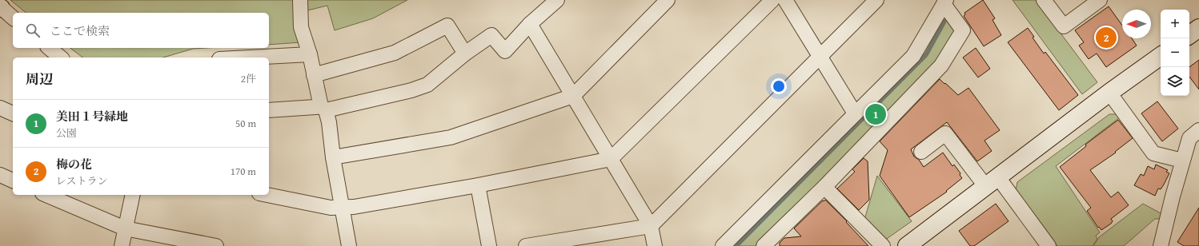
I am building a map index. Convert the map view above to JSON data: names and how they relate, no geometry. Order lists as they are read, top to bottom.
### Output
{
  "north": "left",
  "page": {
    "map_buttons": ["+", "−"],
    "search": "ここで検索",
    "pins": ["2", "1"],
    "heading": ["周辺", "2件"],
    "list": [
      {
        "mark": "1",
        "name": "美田１号緑地",
        "note": "公園",
        "value": "50 m"
      },
      {
        "mark": "2",
        "name": "梅の花",
        "note": "レストラン",
        "value": "170 m"
      }
    ]
  }
}
